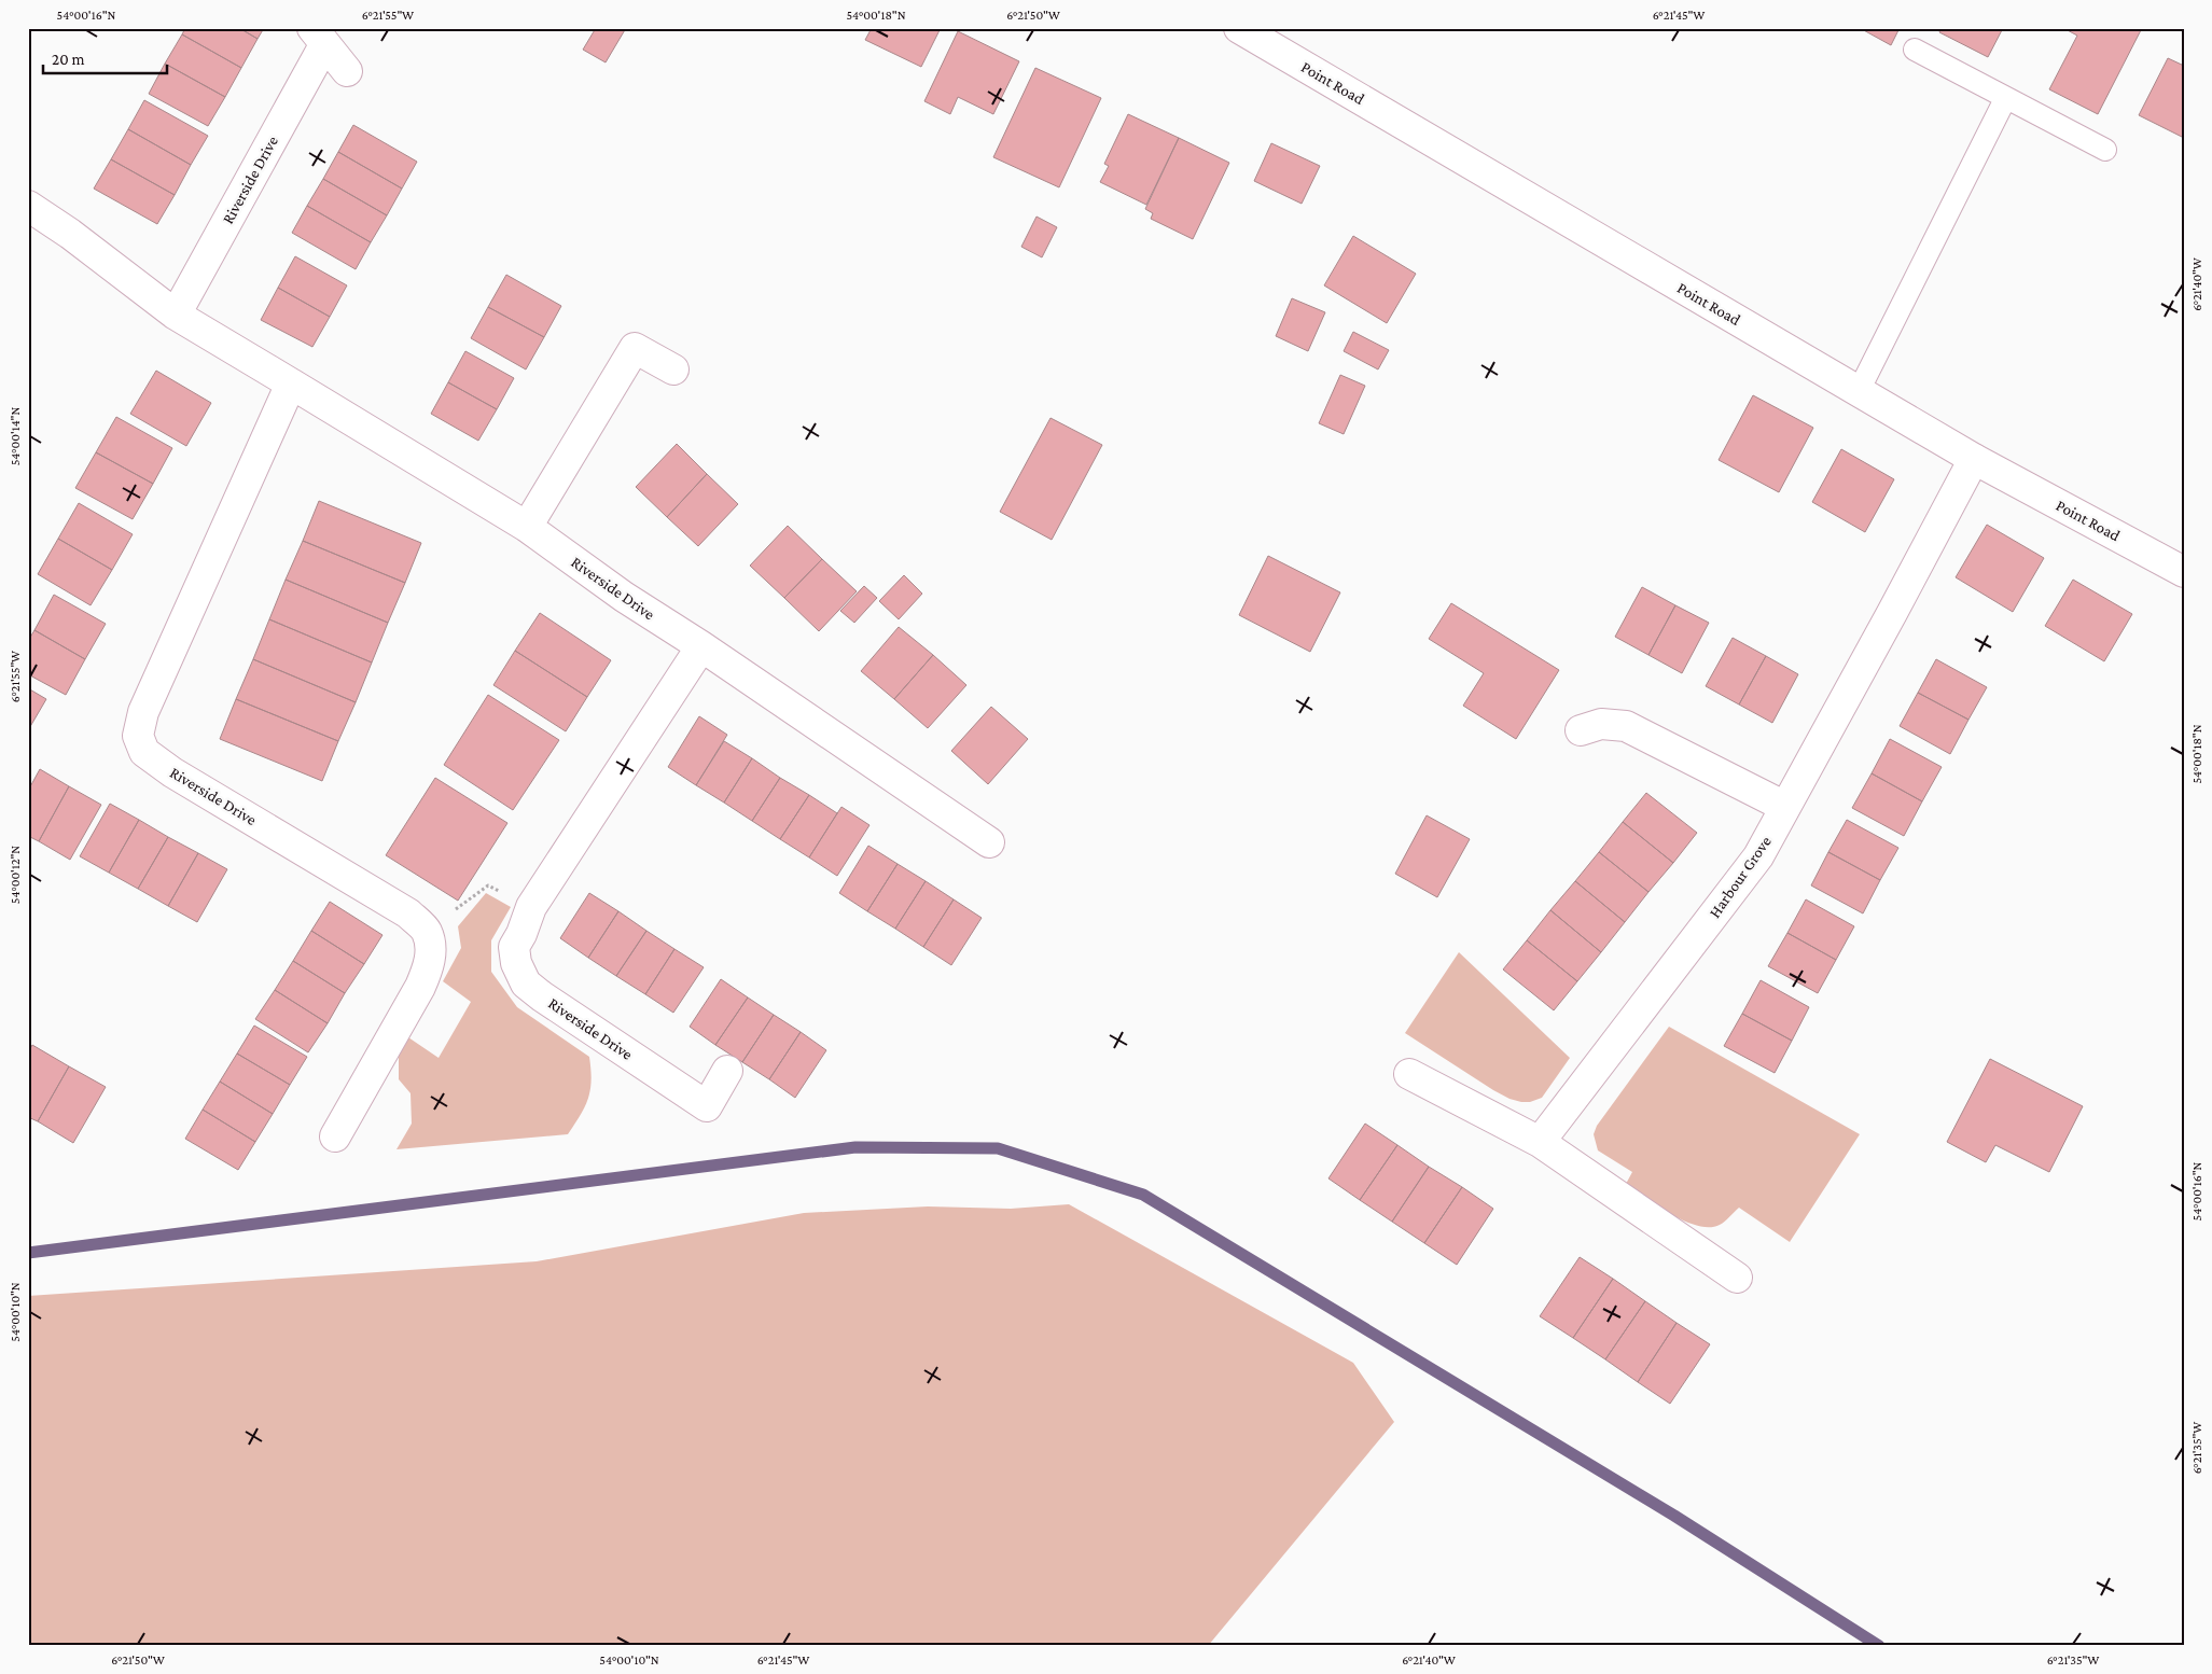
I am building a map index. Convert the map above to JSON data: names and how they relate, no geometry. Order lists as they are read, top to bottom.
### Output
{
  "streets": {
    "street": ["Point Road", "Riverside Drive", "Harbour Grove"]
  },
  "crossings": [
    ["Point Road", "Harbour Grove"]
  ],
  "scale_bar": "20 m",
  "coordinates": [
    "54°00'16\"N",
    "6°21'55\"W",
    "54°00'18\"N",
    "6°21'50\"W",
    "6°21'45\"W",
    "6°21'40\"W",
    "54°00'14\"N",
    "54°00'12\"N",
    "54°00'10\"N",
    "6°21'35\"W"
  ]
}
